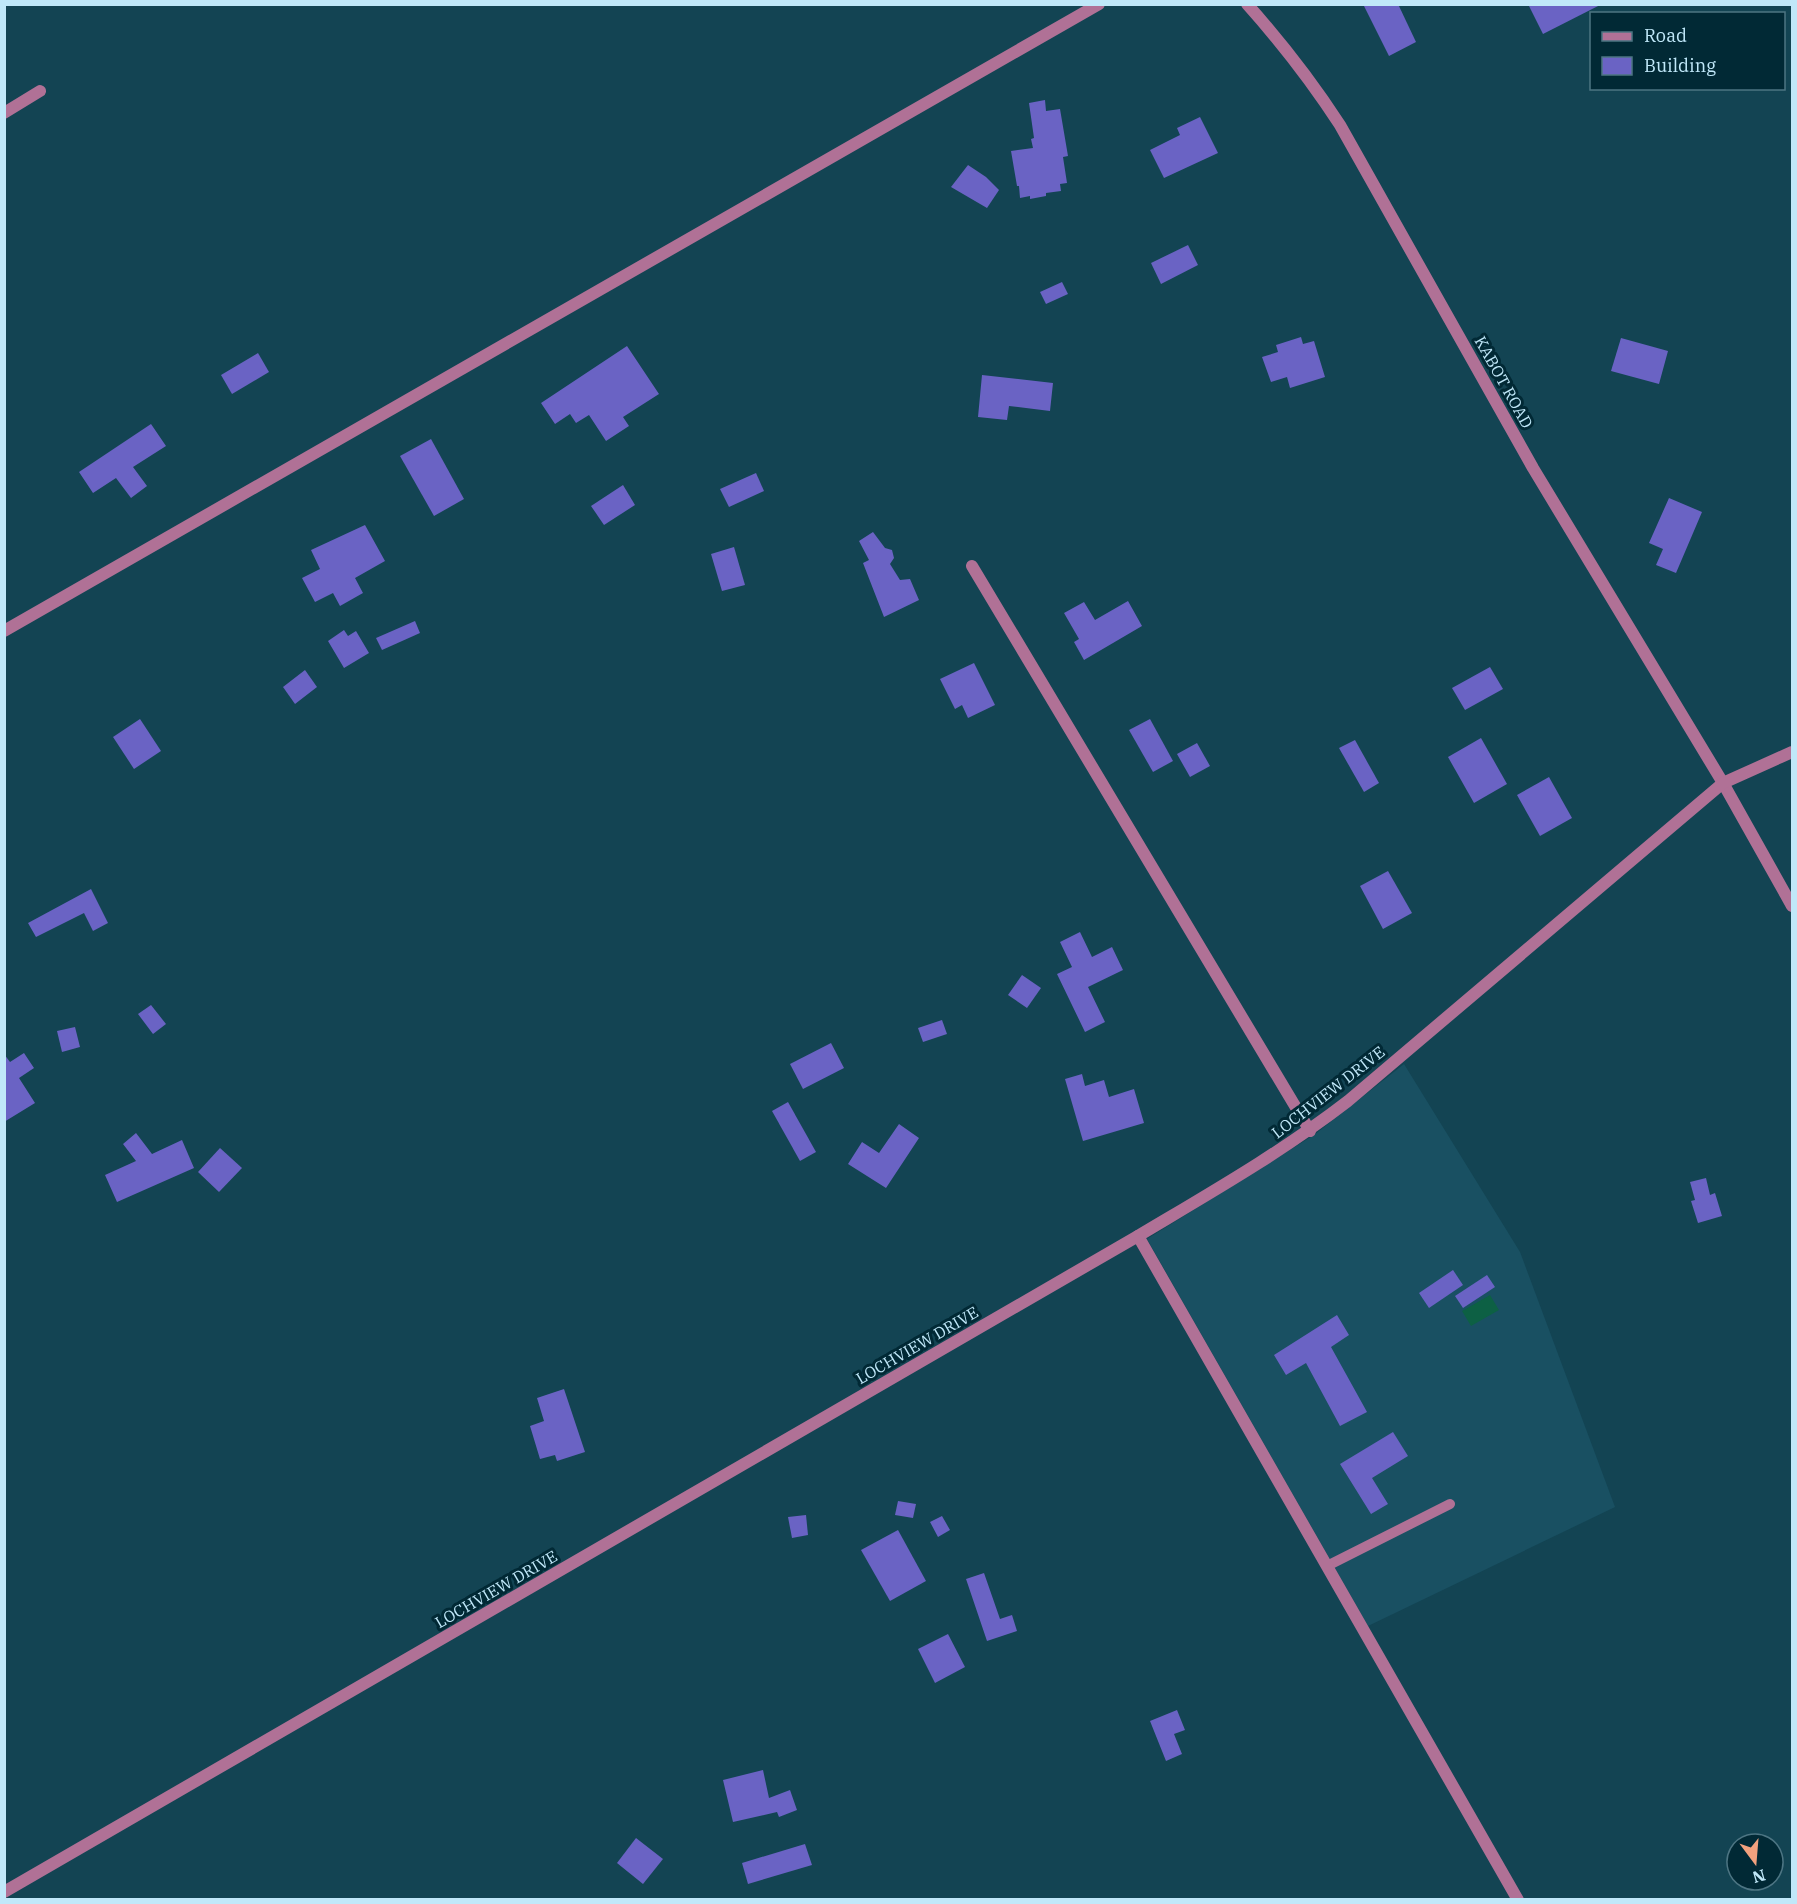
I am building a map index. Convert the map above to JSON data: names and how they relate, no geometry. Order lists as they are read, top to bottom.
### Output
{
  "streets": {
    "street": ["KABOT ROAD", "LOCHVIEW DRIVE"]
  },
  "crossings": [
    ["KABOT ROAD", "LOCHVIEW DRIVE"]
  ],
  "legend": ["Road", "Building"],
  "north": "bottom"
}
